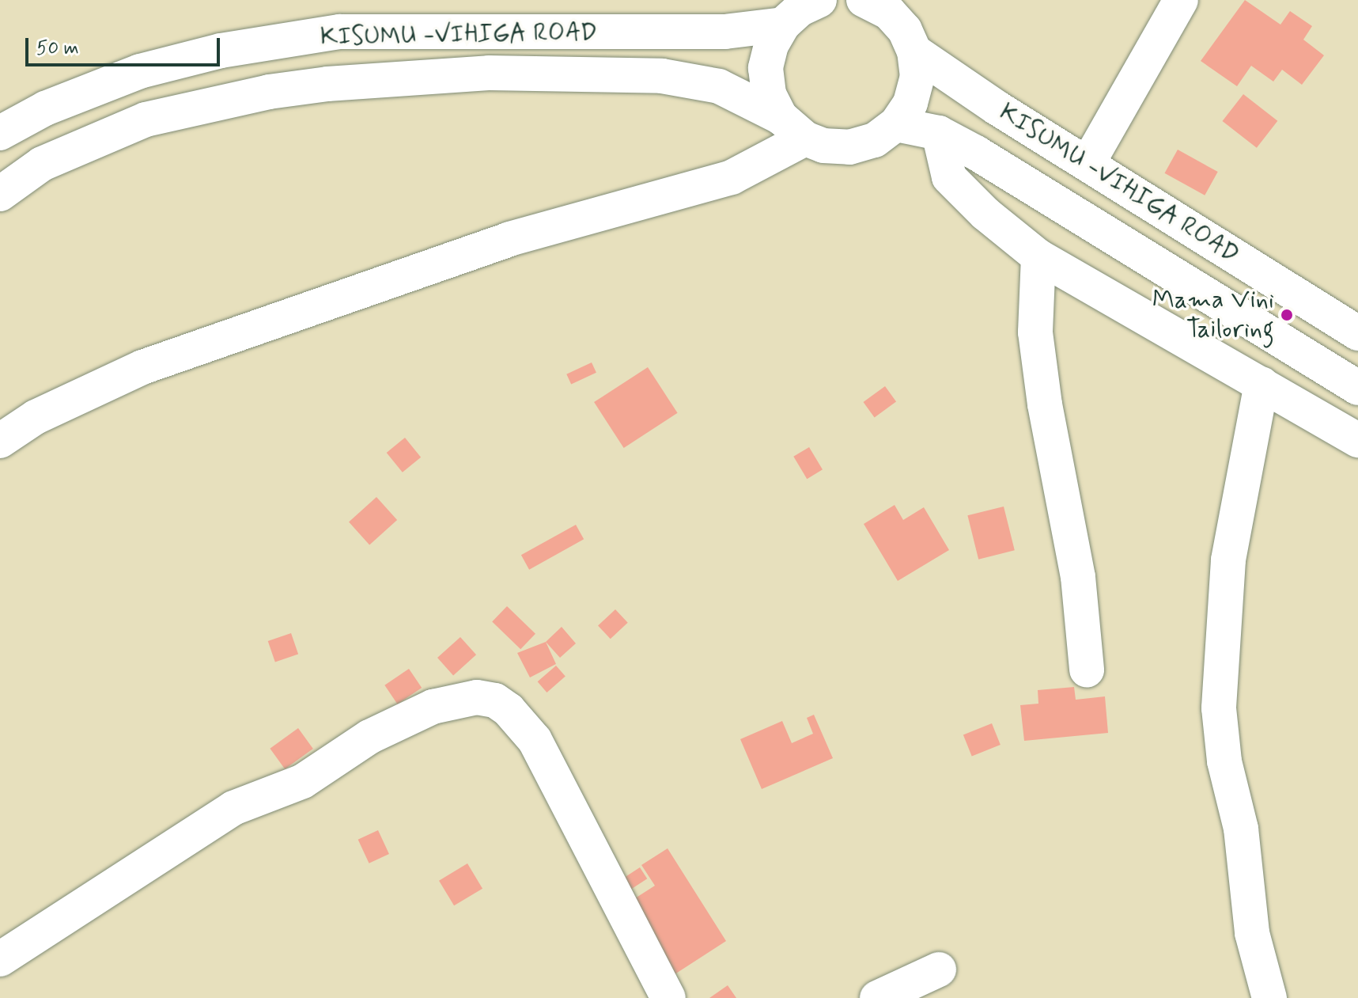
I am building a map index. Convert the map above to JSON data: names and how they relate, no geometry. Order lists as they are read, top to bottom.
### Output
{
  "streets": {
    "main road": ["KISUMU -VIHIGA ROAD"]
  },
  "places": ["Mama Vini Tailoring"],
  "scale_bar": "50 m"
}
